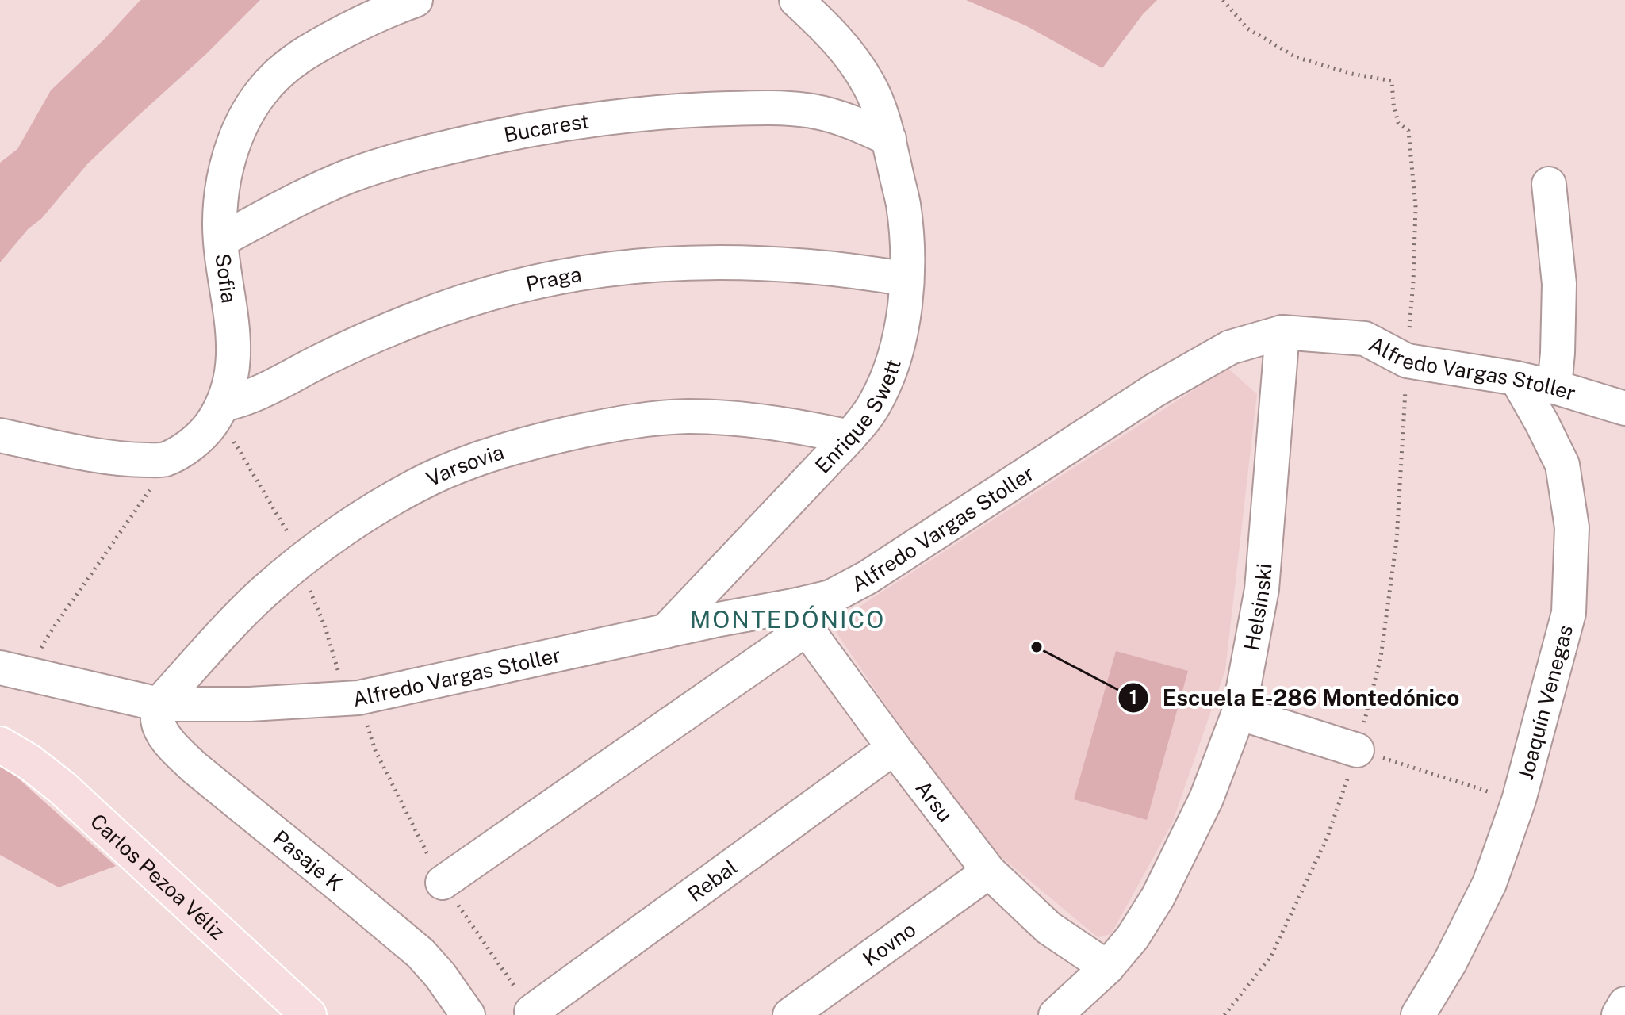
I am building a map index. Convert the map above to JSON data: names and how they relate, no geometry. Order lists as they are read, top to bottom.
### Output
{
  "streets": {
    "main road": ["Carlos Pezoa Véliz"],
    "street": [
      "Bucarest",
      "Sofia",
      "Praga",
      "Alfredo Vargas Stoller",
      "Enrique Swett",
      "Varsovia",
      "Helsinski",
      "Joaquín Venegas",
      "Arsu",
      "Pasaje K",
      "Rebal",
      "Kovno"
    ]
  },
  "crossings": [
    ["Bucarest", "Sofia"],
    ["Bucarest", "Enrique Swett"],
    ["Sofia", "Praga"],
    ["Praga", "Enrique Swett"],
    ["Alfredo Vargas Stoller", "Enrique Swett"],
    ["Alfredo Vargas Stoller", "Varsovia"],
    ["Alfredo Vargas Stoller", "Helsinski"],
    ["Alfredo Vargas Stoller", "Joaquín Venegas"],
    ["Alfredo Vargas Stoller", "Arsu"],
    ["Alfredo Vargas Stoller", "Pasaje K"],
    ["Enrique Swett", "Varsovia"],
    ["Varsovia", "Pasaje K"],
    ["Helsinski", "Arsu"],
    ["Arsu", "Rebal"],
    ["Arsu", "Kovno"]
  ],
  "districts": ["MONTEDÓNICO"],
  "places": ["Escuela E-286 Montedónico"]
}
